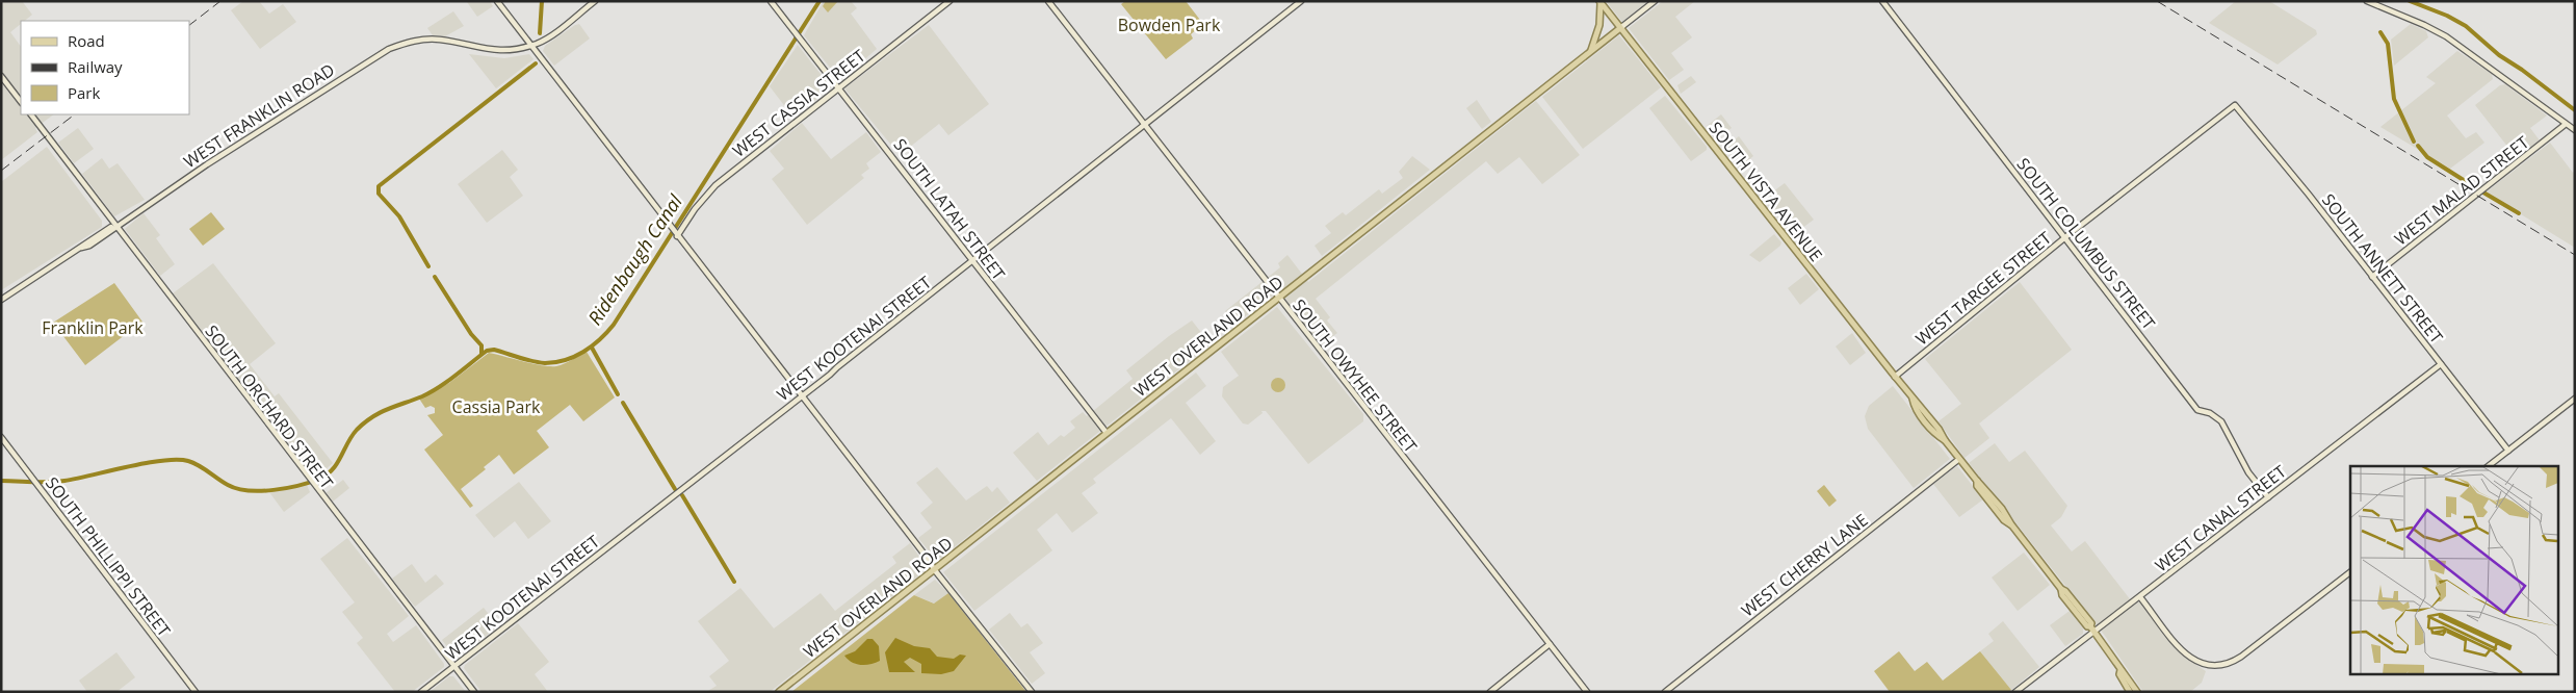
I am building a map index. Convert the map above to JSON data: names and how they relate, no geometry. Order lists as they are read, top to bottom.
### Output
{
  "streets": {
    "main road": ["SOUTH VISTA AVENUE", "WEST OVERLAND ROAD"],
    "street": [
      "WEST CASSIA STREET",
      "WEST FRANKLIN ROAD",
      "WEST MALAD STREET",
      "SOUTH LATAH STREET",
      "SOUTH COLUMBUS STREET",
      "SOUTH ANNETT STREET",
      "WEST TARGEE STREET",
      "WEST KOOTENAI STREET",
      "SOUTH OWYHEE STREET",
      "SOUTH ORCHARD STREET",
      "WEST CANAL STREET",
      "SOUTH PHILLIPPI STREET",
      "WEST CHERRY LANE"
    ]
  },
  "crossings": [
    ["WEST CASSIA STREET", "SOUTH LATAH STREET"],
    ["WEST FRANKLIN ROAD", "SOUTH ORCHARD STREET"],
    ["WEST MALAD STREET", "SOUTH ANNETT STREET"],
    ["SOUTH VISTA AVENUE", "WEST TARGEE STREET"],
    ["SOUTH VISTA AVENUE", "WEST OVERLAND ROAD"],
    ["SOUTH VISTA AVENUE", "WEST CANAL STREET"],
    ["SOUTH VISTA AVENUE", "WEST CHERRY LANE"],
    ["SOUTH LATAH STREET", "WEST OVERLAND ROAD"],
    ["SOUTH LATAH STREET", "WEST KOOTENAI STREET"],
    ["SOUTH COLUMBUS STREET", "WEST TARGEE STREET"],
    ["SOUTH COLUMBUS STREET", "WEST CANAL STREET"],
    ["SOUTH ANNETT STREET", "WEST TARGEE STREET"],
    ["SOUTH ANNETT STREET", "WEST CANAL STREET"],
    ["WEST OVERLAND ROAD", "SOUTH OWYHEE STREET"],
    ["WEST KOOTENAI STREET", "SOUTH OWYHEE STREET"],
    ["WEST KOOTENAI STREET", "SOUTH ORCHARD STREET"]
  ],
  "water": ["Ridenbaugh Canal"],
  "parks": ["Bowden Park", "Franklin Park", "Cassia Park"],
  "legend": ["Road", "Railway", "Park"]
}
